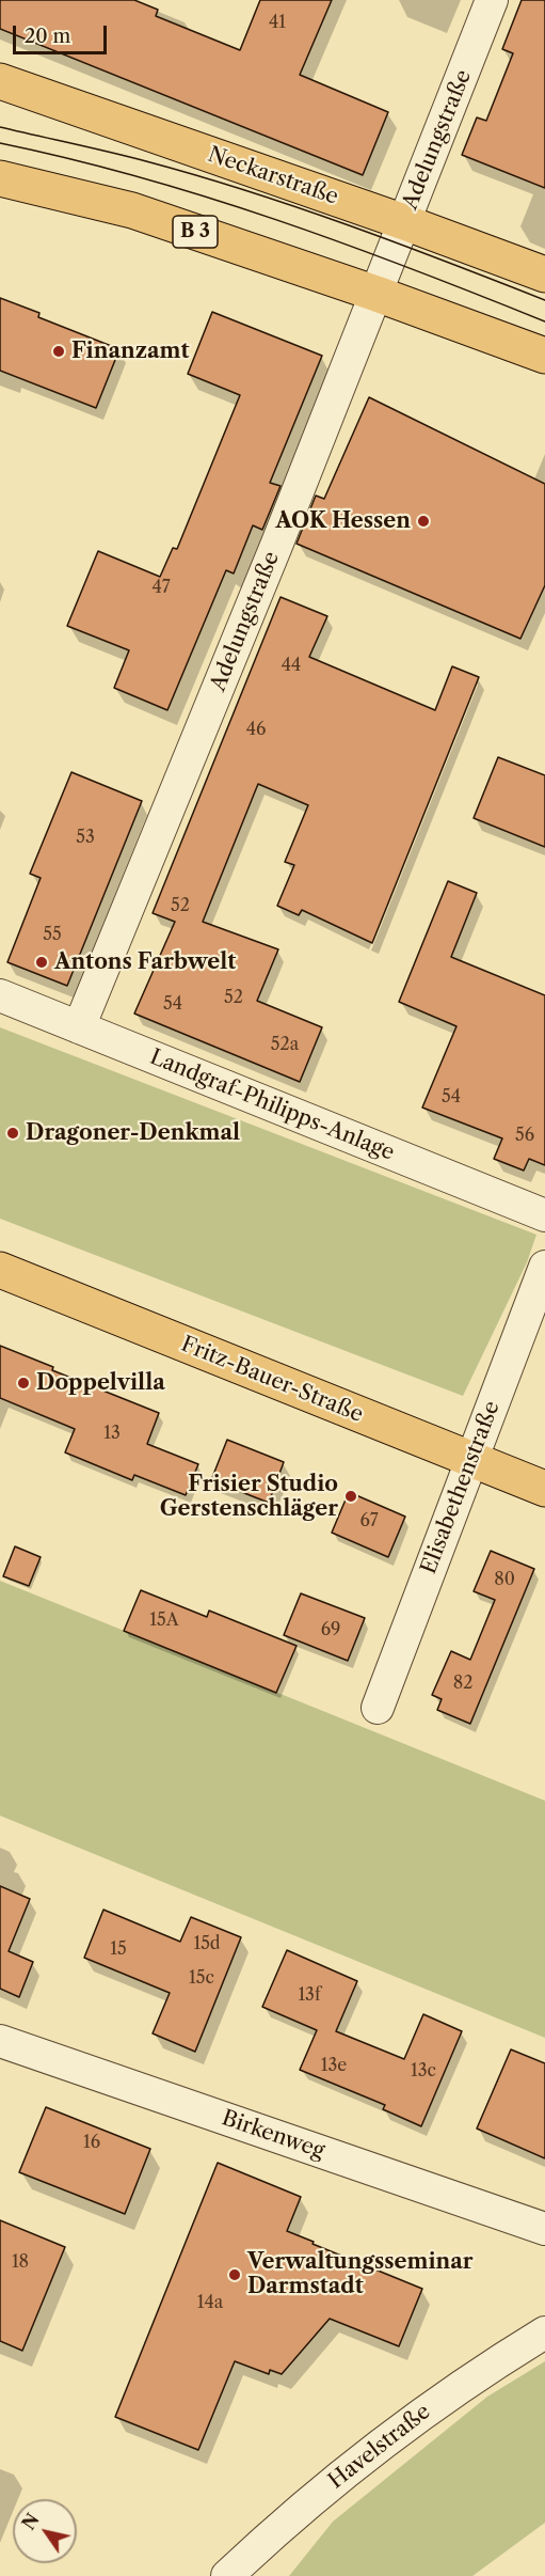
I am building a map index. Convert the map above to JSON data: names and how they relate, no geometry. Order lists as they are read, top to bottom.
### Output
{
  "streets": {
    "main road": ["Neckarstraße", "B 3", "Fritz-Bauer-Straße"],
    "street": [
      "Adelungstraße",
      "Landgraf-Philipps-Anlage",
      "Elisabethenstraße",
      "Birkenweg",
      "Havelstraße"
    ]
  },
  "crossings": [
    ["Adelungstraße", "Neckarstraße"],
    ["Adelungstraße", "B 3"],
    ["Adelungstraße", "Landgraf-Philipps-Anlage"],
    ["Fritz-Bauer-Straße", "Elisabethenstraße"]
  ],
  "places": [
    "Finanzamt",
    "AOK Hessen",
    "Antons Farbwelt",
    "Dragoner-Denkmal",
    "Doppelvilla",
    "Frisier Studio Gerstenschläger",
    "Verwaltungsseminar Darmstadt"
  ],
  "house_numbers": [
    "41",
    "47",
    "44",
    "46",
    "53",
    "52",
    "55",
    "52",
    "54",
    "52a",
    "54",
    "56",
    "13",
    "67",
    "80",
    "15A",
    "69",
    "82",
    "15d",
    "15",
    "15c",
    "13f",
    "13e",
    "13c",
    "16",
    "18",
    "14a"
  ],
  "scale_bar": "20 m",
  "north": "top left"
}
